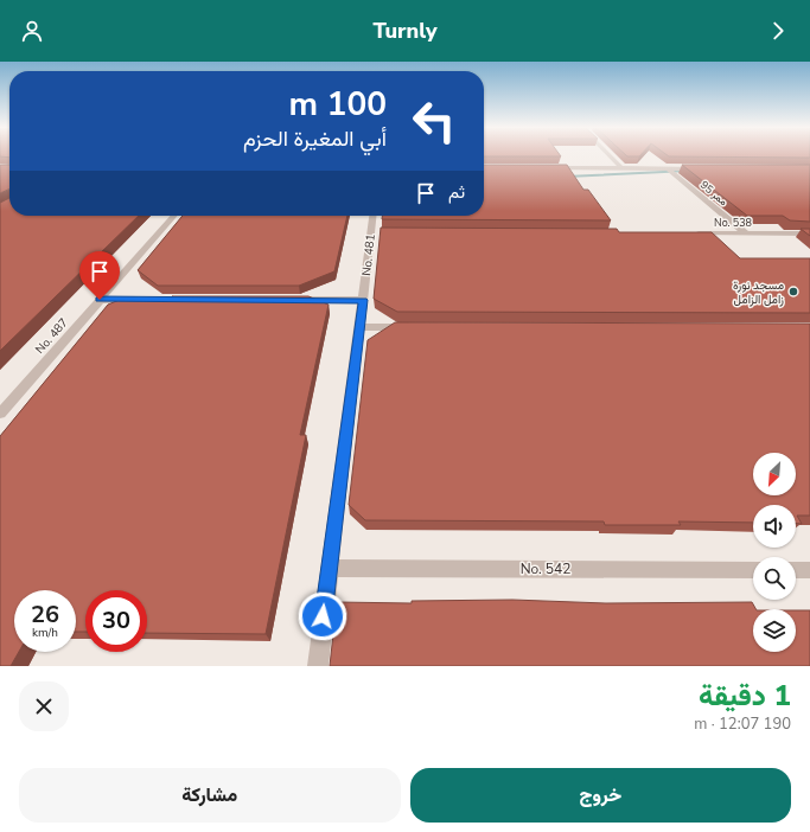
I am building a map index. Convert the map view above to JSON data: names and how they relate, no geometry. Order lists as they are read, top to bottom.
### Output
{
  "streets": {
    "street": [
      "ممر 95",
      "No. 538",
      "No. 481",
      "No. 487",
      "No. 542"
    ]
  },
  "crossings": [
    ["ممر 95", "No. 538"],
    ["No. 481", "No. 542"]
  ],
  "places": ["مسجد نورة زامل الزامل"],
  "north": "bottom left",
  "page": {
    "header": "Turnly",
    "turn": ["100 m", "أبي المغيرة الحزم"],
    "then": "ثم",
    "speed": "26 km/h",
    "limit": "30",
    "heading": ["1 دقيقة", "190 m · 12:07"],
    "buttons": ["خروج", "مشاركة"]
  }
}
